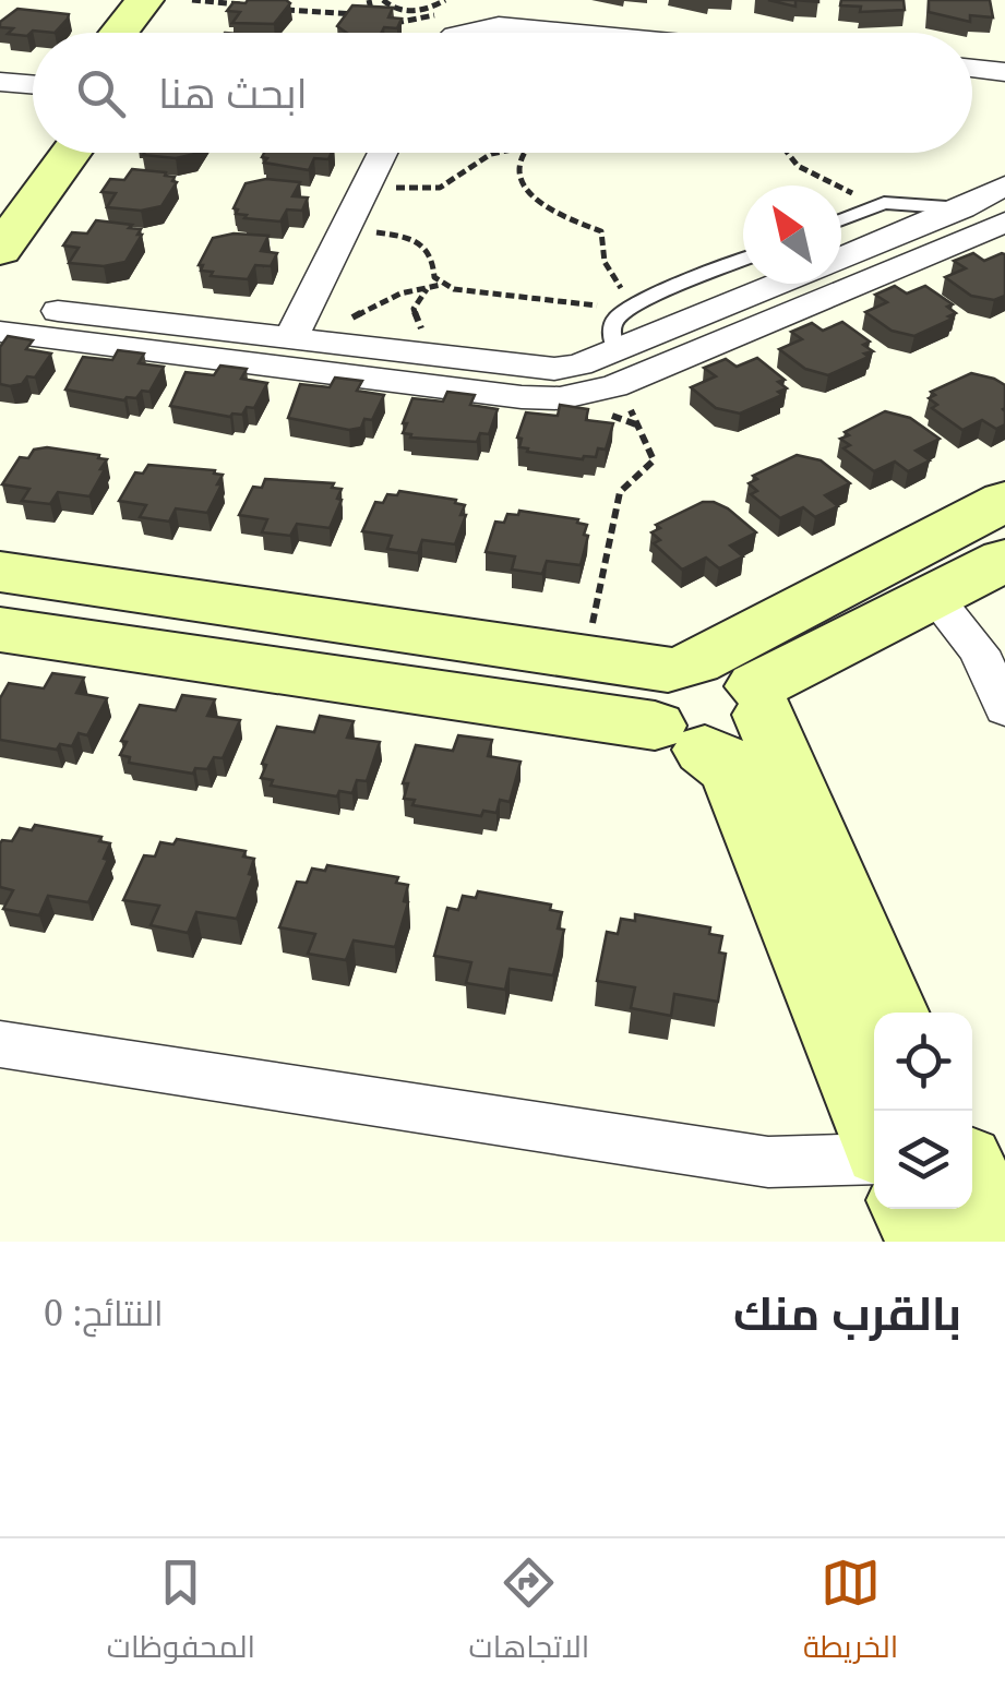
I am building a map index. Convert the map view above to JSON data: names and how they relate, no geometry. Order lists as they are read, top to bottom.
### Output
{
  "north": "top left",
  "page": {
    "search": "ابحث هنا",
    "heading": ["بالقرب منك", "النتائج: 0"],
    "nav": ["الخريطة", "الاتجاهات", "المحفوظات"]
  }
}
